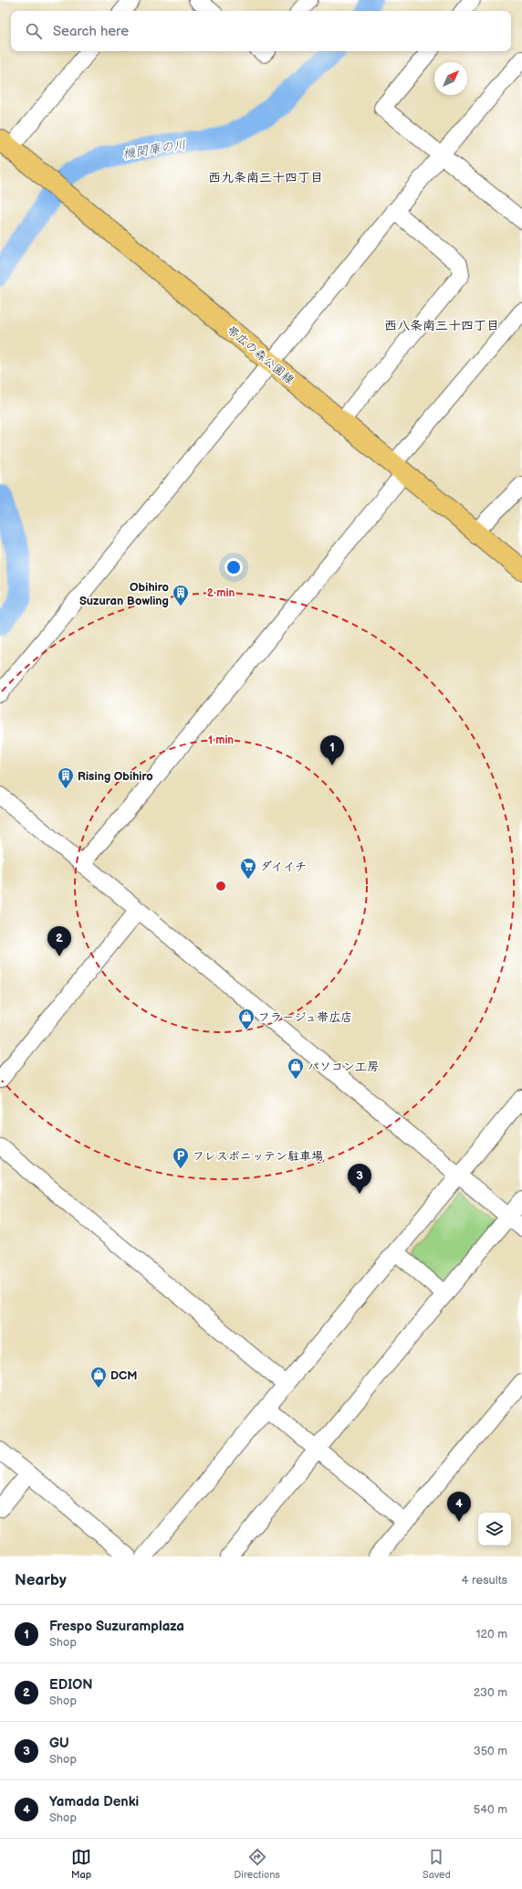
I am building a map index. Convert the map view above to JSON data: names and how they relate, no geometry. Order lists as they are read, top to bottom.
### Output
{
  "streets": {
    "main road": ["帯広の森公園線"]
  },
  "districts": ["西九条南三十四丁目", "西八条南三十四丁目"],
  "water": ["機関庫の川"],
  "places": {
    "building": ["Obihiro Suzuran Bowling", "Rising Obihiro"],
    "supermarket": ["ダイイチ"],
    "shop": ["フラージュ帯広店", "パソコン工房", "DCM"],
    "parking": ["フレスポニッテン駐車場"]
  },
  "north": "top right",
  "page": {
    "search": "Search here",
    "pins": [
      "1",
      "2",
      "3",
      "4"
    ],
    "heading": ["Nearby", "4 results"],
    "list": [
      {
        "mark": "1",
        "name": "Frespo Suzuramplaza",
        "note": "Shop",
        "value": "120 m"
      },
      {
        "mark": "2",
        "name": "EDION",
        "note": "Shop",
        "value": "230 m"
      },
      {
        "mark": "3",
        "name": "GU",
        "note": "Shop",
        "value": "350 m"
      },
      {
        "mark": "4",
        "name": "Yamada Denki",
        "note": "Shop",
        "value": "540 m"
      }
    ],
    "nav": ["Map", "Directions", "Saved"]
  },
  "rings": ["2 min", "1 min"]
}
